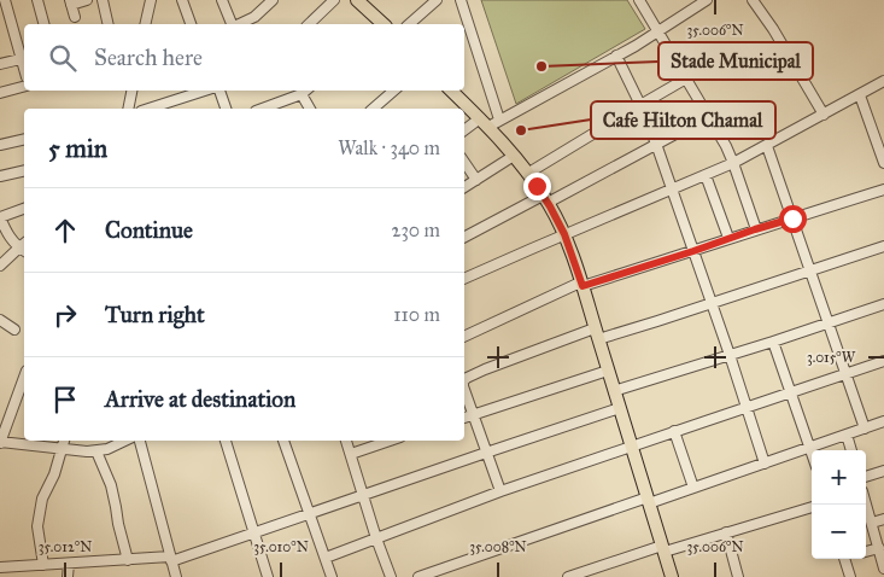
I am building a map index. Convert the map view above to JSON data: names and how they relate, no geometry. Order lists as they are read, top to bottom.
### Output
{
  "places": ["Stade Municipal", "Cafe Hilton Chamal"],
  "page": {
    "search": "Search here",
    "heading": ["5 min", "Walk · 340 m"],
    "list": [
      ["Continue", "230 m"],
      ["Turn right", "110 m"],
      "Arrive at destination"
    ],
    "map_buttons": ["+", "−"]
  },
  "coordinates": [
    "35.006°N",
    "3.015°W",
    "35.012°N",
    "35.010°N",
    "35.008°N"
  ]
}
